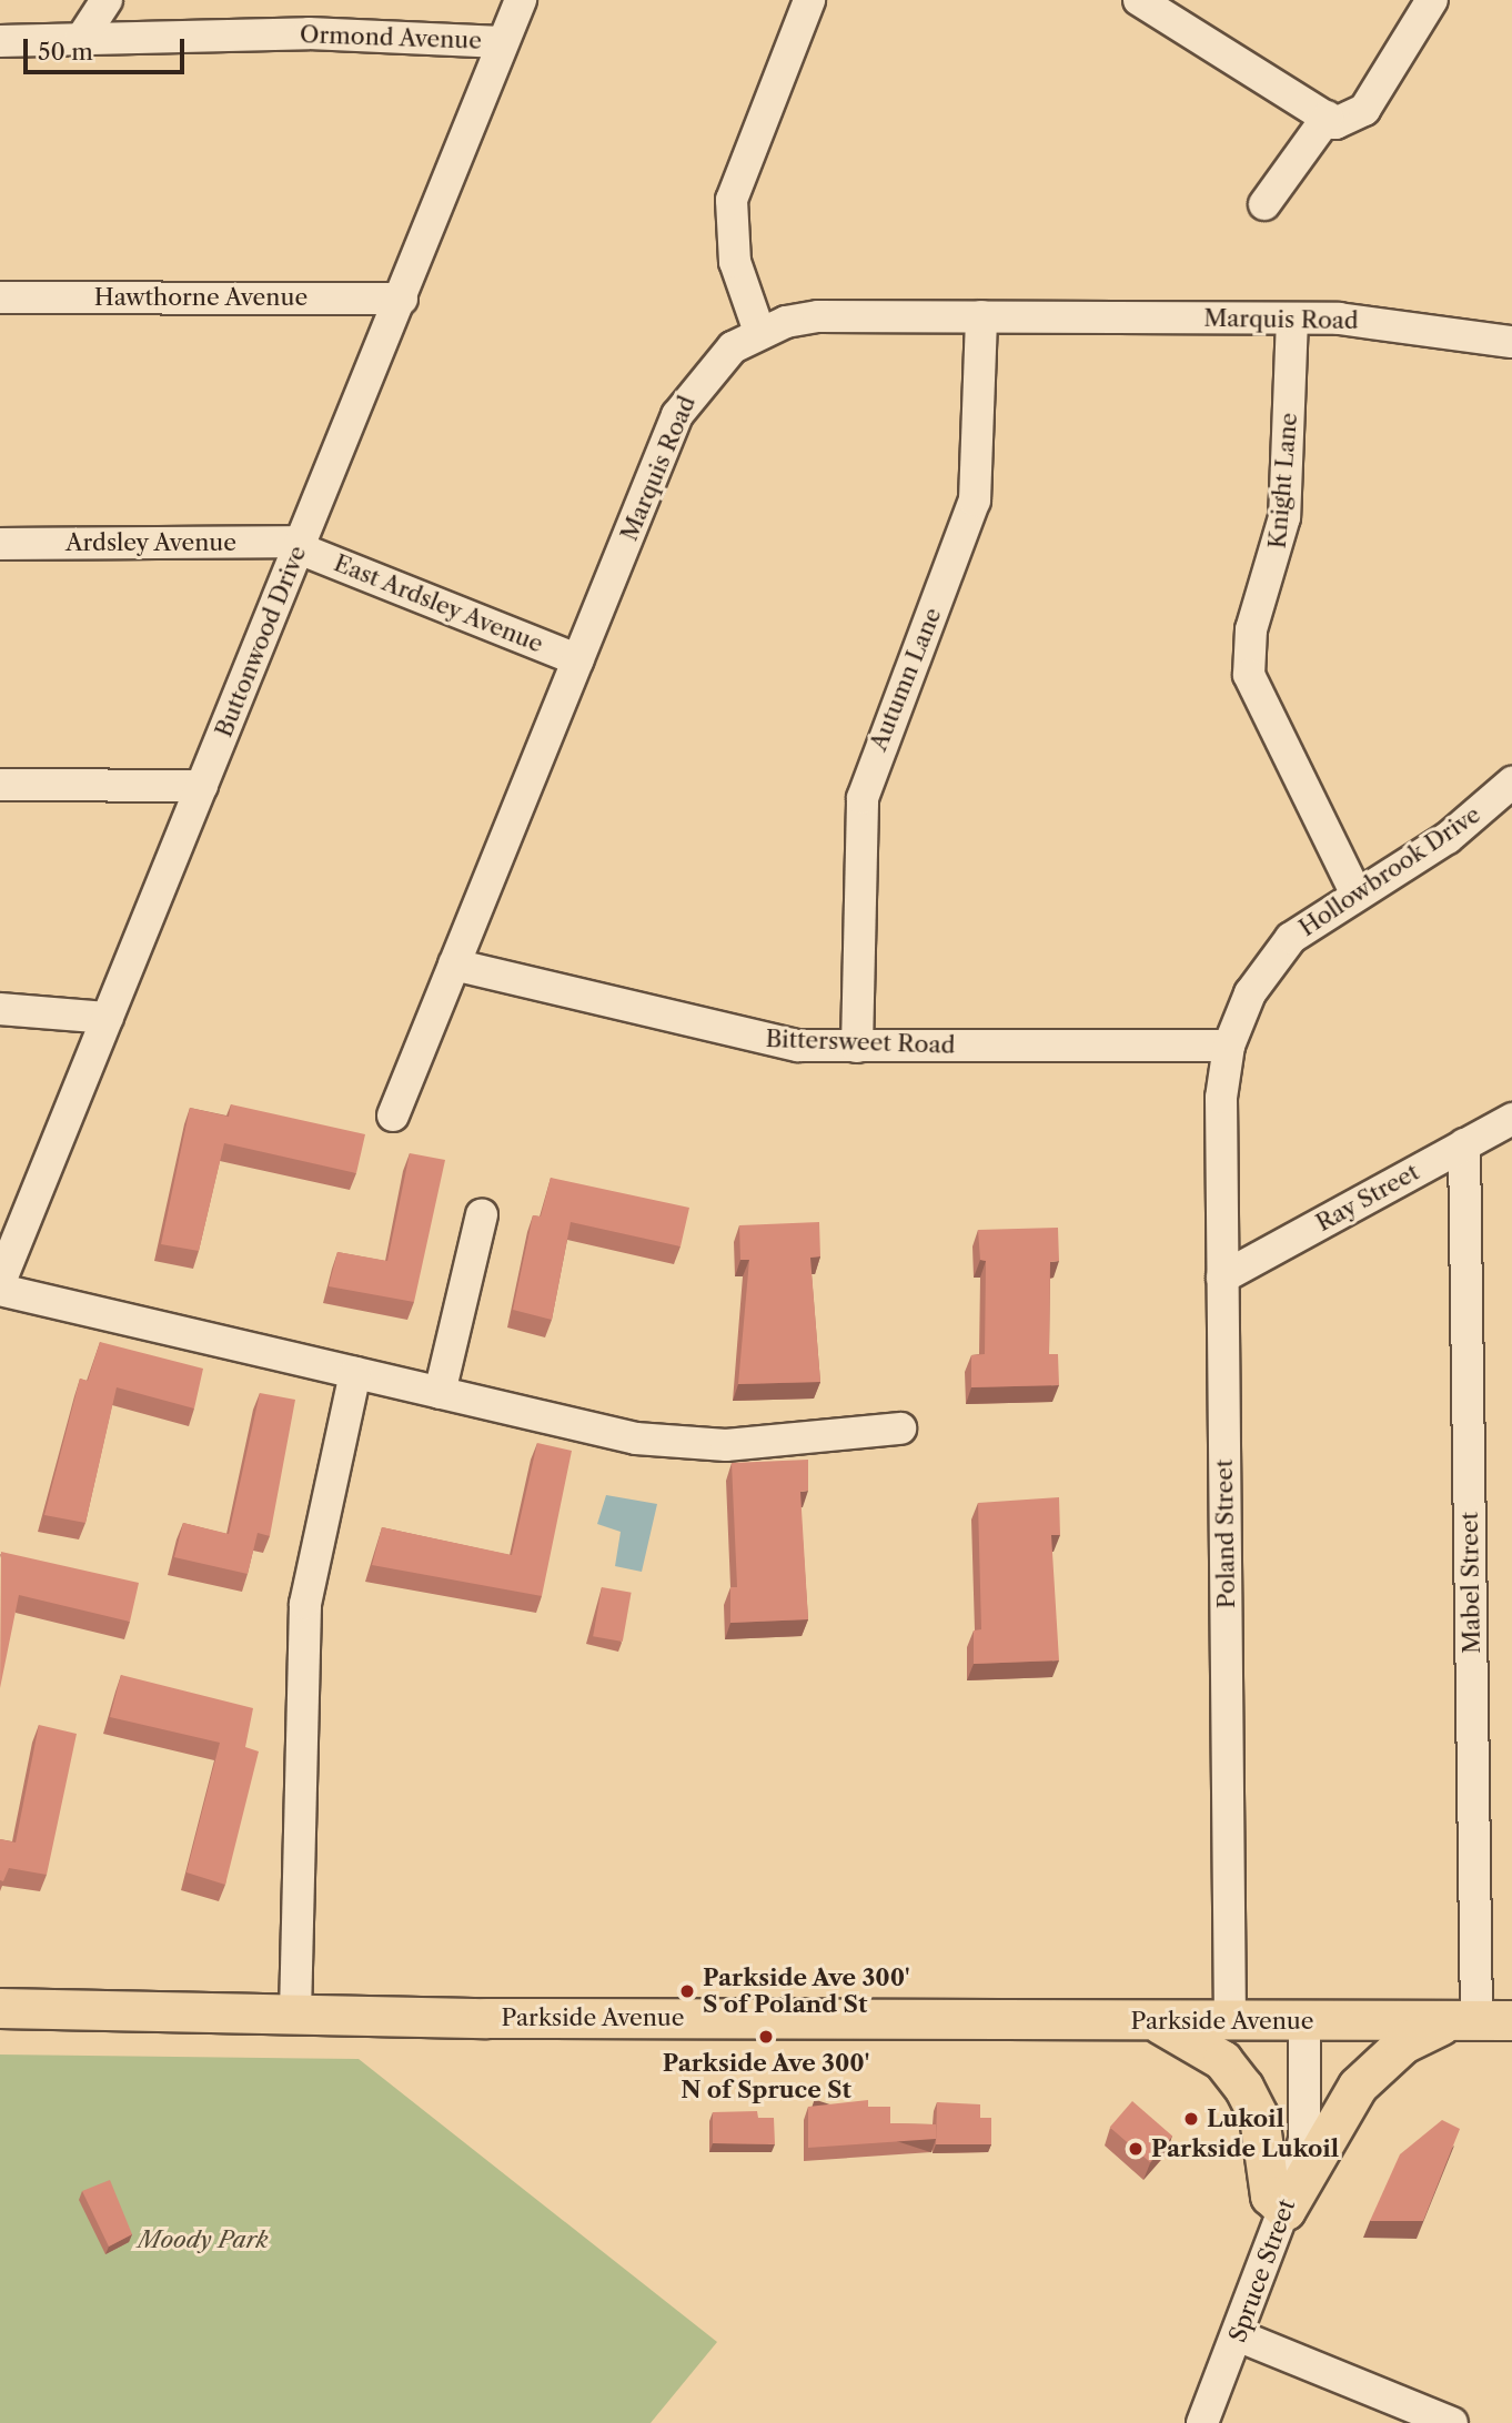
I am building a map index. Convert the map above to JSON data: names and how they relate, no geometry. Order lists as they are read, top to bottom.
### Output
{
  "streets": {
    "main road": ["Parkside Avenue"],
    "street": [
      "Ormond Avenue",
      "Hawthorne Avenue",
      "Marquis Road",
      "Knight Lane",
      "Ardsley Avenue",
      "East Ardsley Avenue",
      "Buttonwood Drive",
      "Autumn Lane",
      "Hollowbrook Drive",
      "Bittersweet Road",
      "Ray Street",
      "Poland Street",
      "Mabel Street",
      "Spruce Street"
    ]
  },
  "crossings": [
    ["Ormond Avenue", "Buttonwood Drive"],
    ["Hawthorne Avenue", "Buttonwood Drive"],
    ["Marquis Road", "Knight Lane"],
    ["Marquis Road", "East Ardsley Avenue"],
    ["Marquis Road", "Autumn Lane"],
    ["Marquis Road", "Bittersweet Road"],
    ["Knight Lane", "Hollowbrook Drive"],
    ["Ardsley Avenue", "East Ardsley Avenue"],
    ["Ardsley Avenue", "Buttonwood Drive"],
    ["East Ardsley Avenue", "Buttonwood Drive"],
    ["Autumn Lane", "Bittersweet Road"],
    ["Hollowbrook Drive", "Bittersweet Road"],
    ["Hollowbrook Drive", "Poland Street"],
    ["Bittersweet Road", "Poland Street"],
    ["Ray Street", "Poland Street"],
    ["Ray Street", "Mabel Street"],
    ["Poland Street", "Parkside Avenue"],
    ["Mabel Street", "Parkside Avenue"],
    ["Parkside Avenue", "Spruce Street"]
  ],
  "parks": ["Moody Park"],
  "places": [
    "Parkside Ave 300' S of Poland St",
    "Parkside Ave 300' N of Spruce St",
    "Lukoil",
    "Parkside Lukoil"
  ],
  "scale_bar": "50 m"
}
